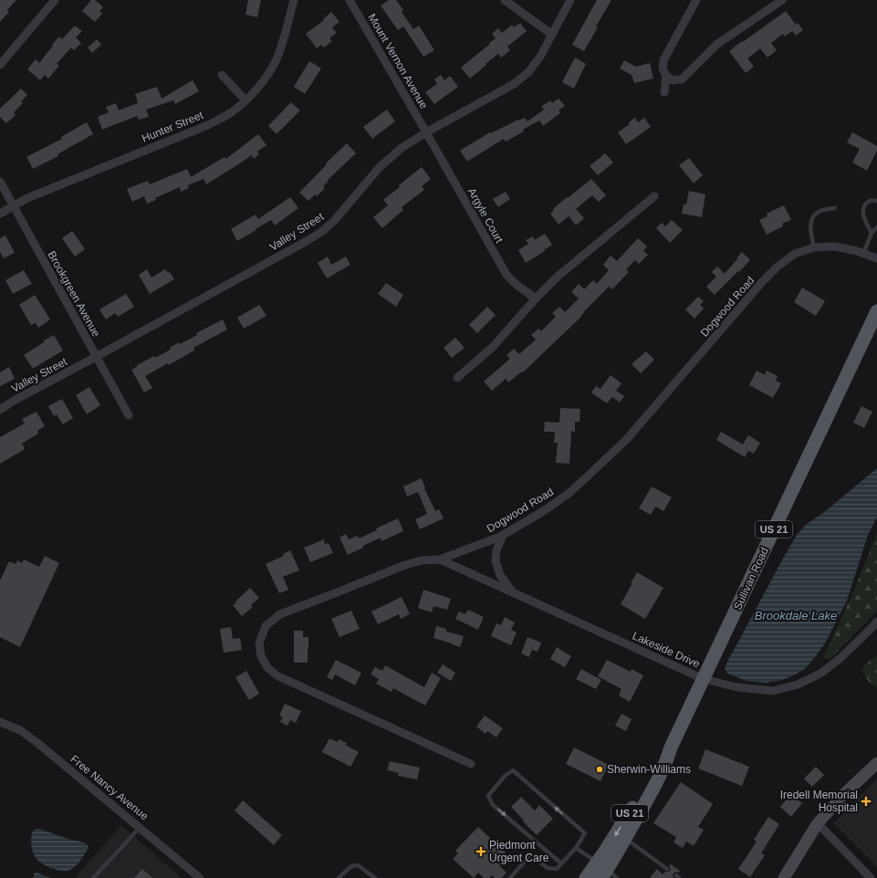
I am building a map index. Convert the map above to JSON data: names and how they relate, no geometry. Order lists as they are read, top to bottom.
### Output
{
  "streets": {
    "main road": ["US 21", "Sullivan Road"],
    "street": [
      "Mount Vernon Avenue",
      "Hunter Street",
      "Argyle Court",
      "Valley Street",
      "Brookgreen Avenue",
      "Dogwood Road",
      "Lakeside Drive",
      "Free Nancy Avenue"
    ]
  },
  "crossings": [
    ["Mount Vernon Avenue", "Argyle Court"],
    ["Mount Vernon Avenue", "Valley Street"],
    ["Hunter Street", "Brookgreen Avenue"],
    ["Argyle Court", "Valley Street"],
    ["Valley Street", "Brookgreen Avenue"],
    ["Dogwood Road", "Lakeside Drive"],
    ["Sullivan Road", "Lakeside Drive"]
  ],
  "water": ["Brookdale Lake"],
  "places": {
    "other": ["Sherwin-Williams"],
    "health": ["Iredell Memorial Hospital", "Piedmont Urgent Care"]
  }
}
